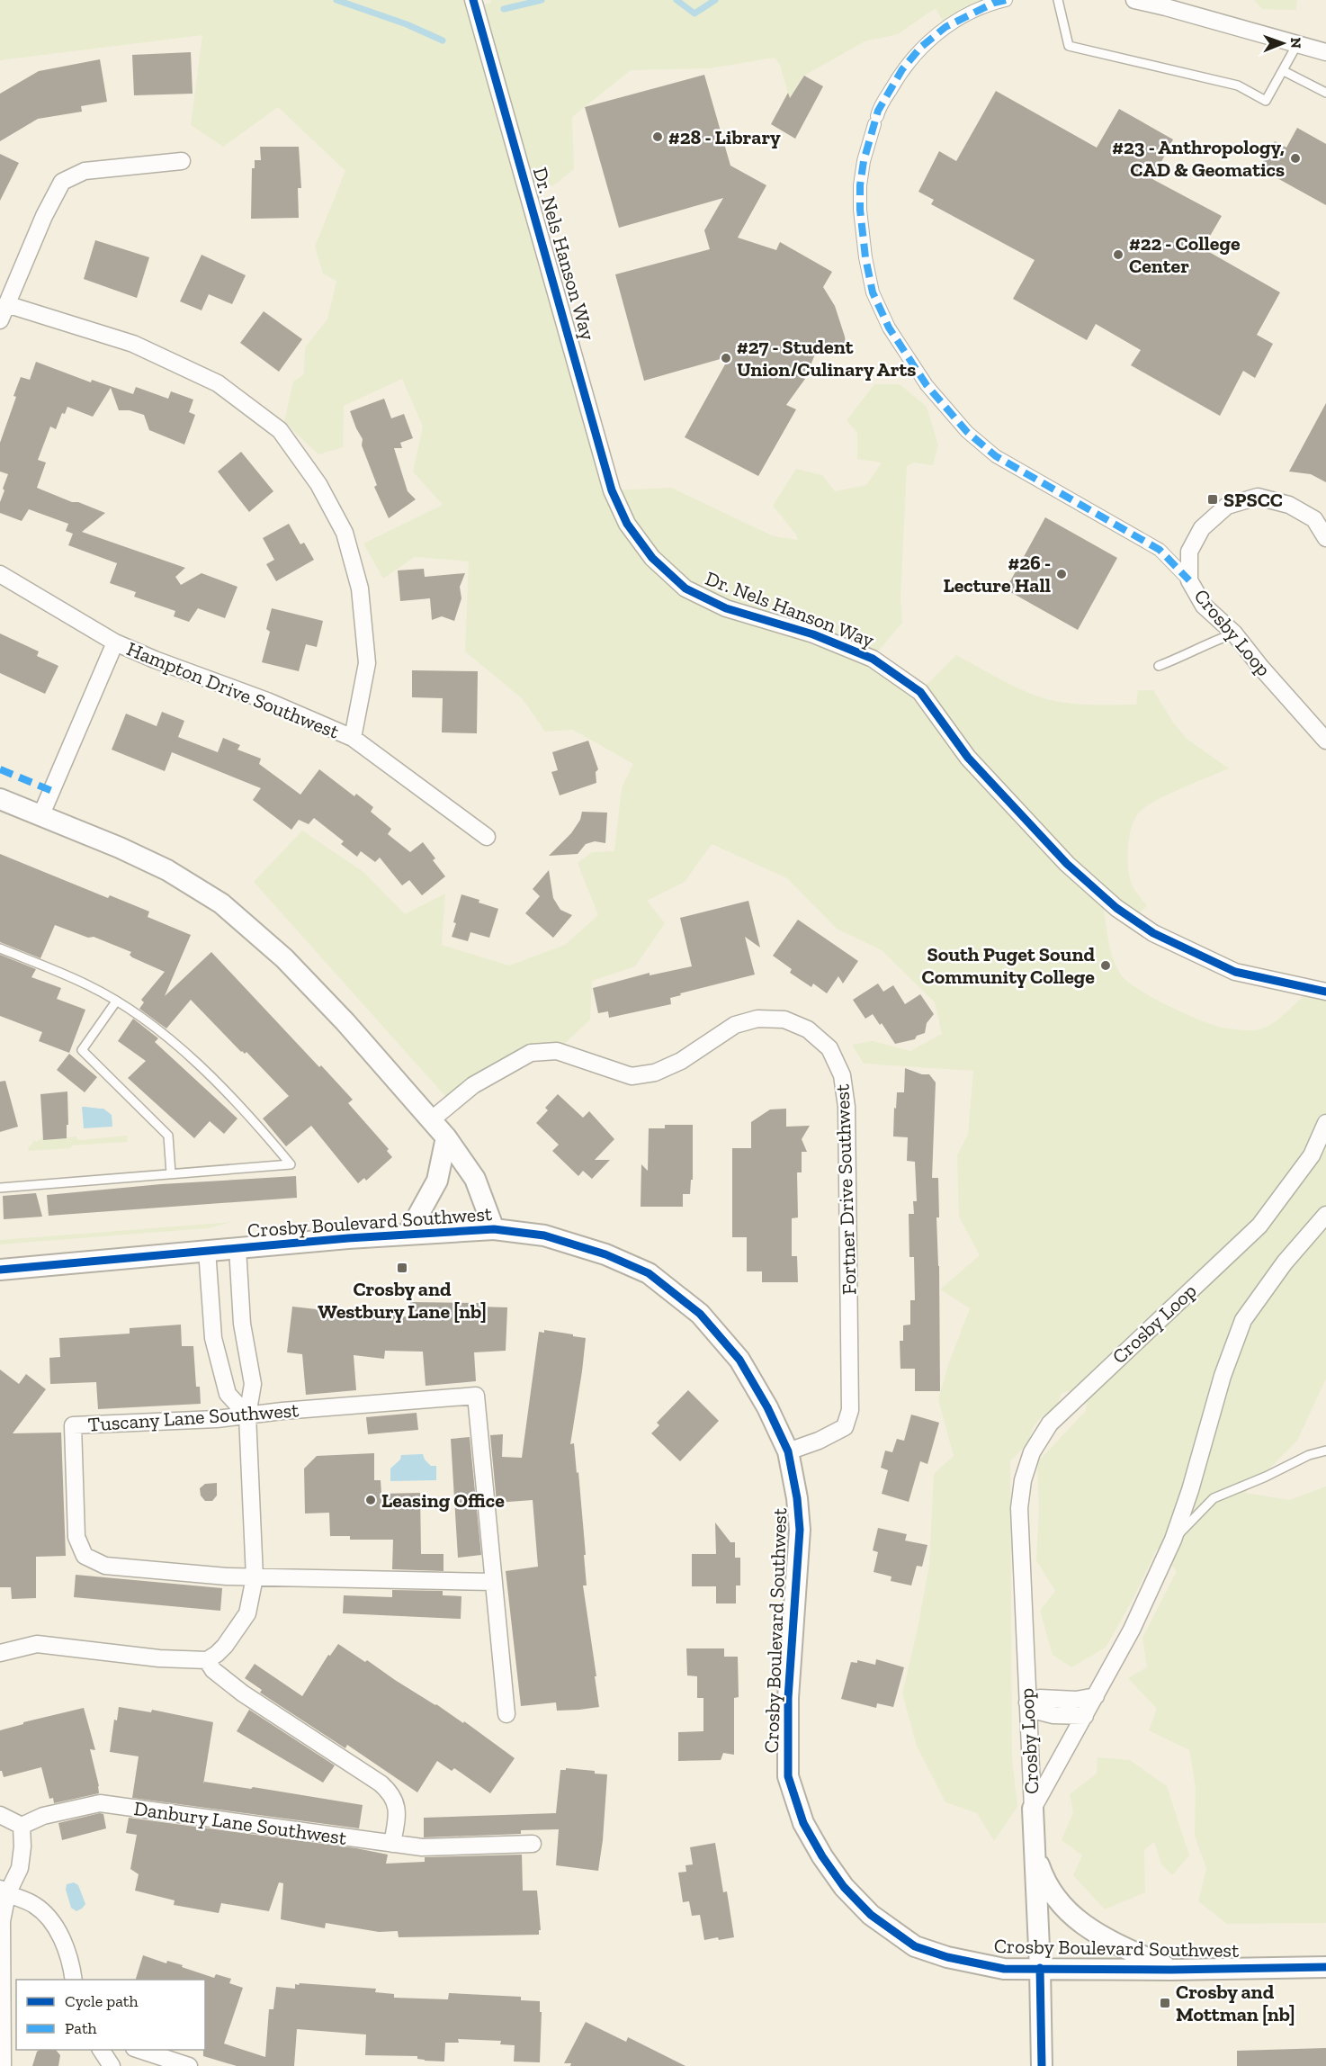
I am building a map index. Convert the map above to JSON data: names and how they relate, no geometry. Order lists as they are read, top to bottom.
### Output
{
  "streets": {
    "street": [
      "Dr. Nels Hanson Way",
      "Crosby Loop",
      "Hampton Drive Southwest",
      "Fortner Drive Southwest",
      "Crosby Boulevard Southwest",
      "Tuscany Lane Southwest",
      "Danbury Lane Southwest"
    ]
  },
  "crossings": [
    ["Fortner Drive Southwest", "Crosby Boulevard Southwest"]
  ],
  "places": {
    "other": [
      "#28 - Library",
      "#23 - Anthropology, CAD & Geomatics",
      "#22 - College Center",
      "#27 - Student Union/Culinary Arts",
      "#26 - Lecture Hall",
      "South Puget Sound Community College",
      "Leasing Office"
    ],
    "transit": ["SPSCC", "Crosby and Westbury Lane [nb]", "Crosby and Mottman [nb]"]
  },
  "legend": ["Cycle path", "Path"],
  "north": "right"
}
